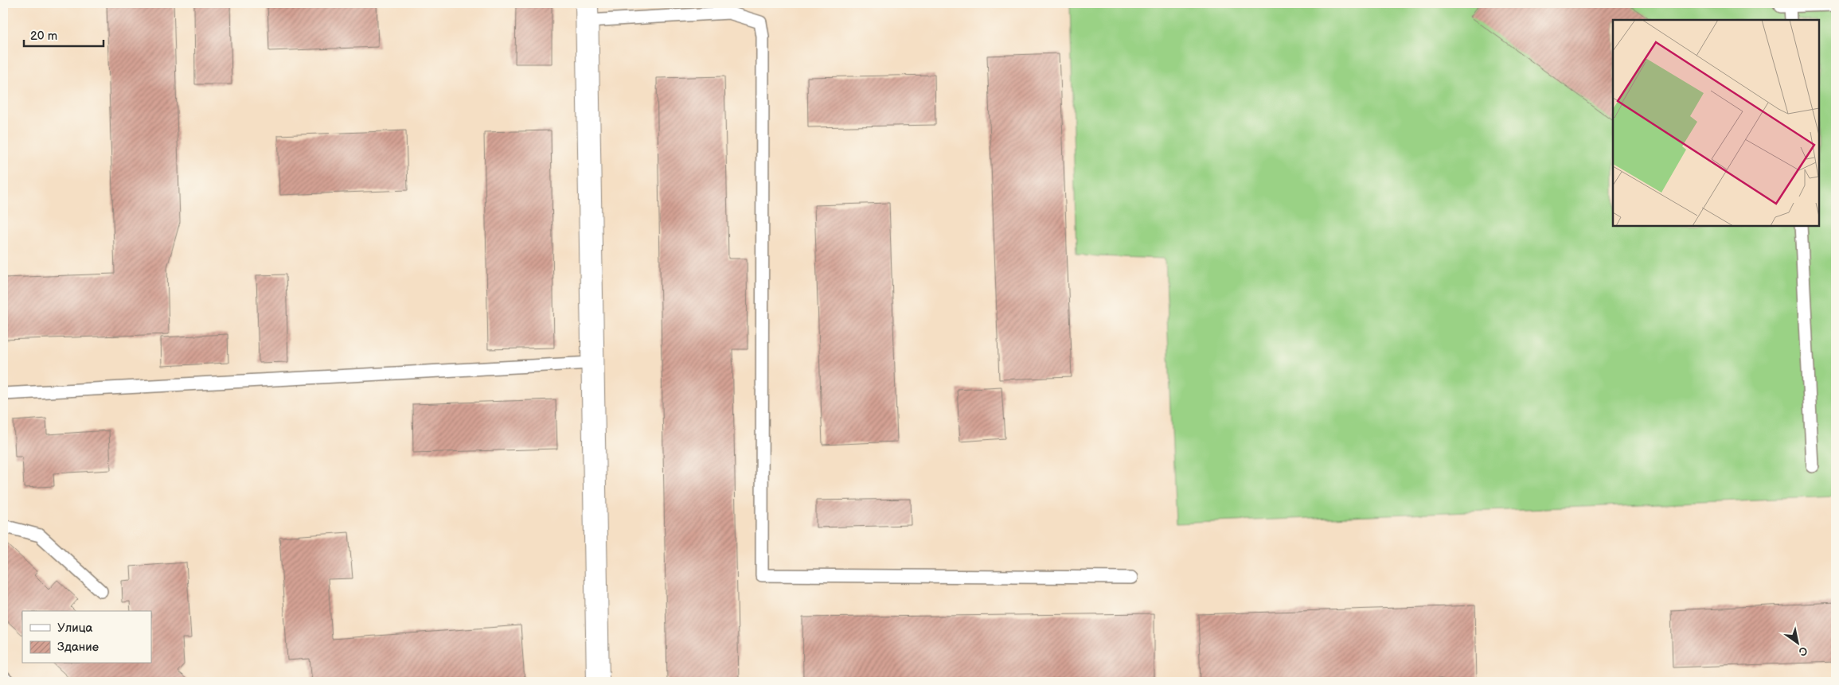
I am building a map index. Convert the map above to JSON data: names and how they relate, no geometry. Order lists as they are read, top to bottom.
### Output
{
  "legend": ["Улица", "Здание"],
  "scale_bar": "20 m",
  "north": "bottom right"
}
